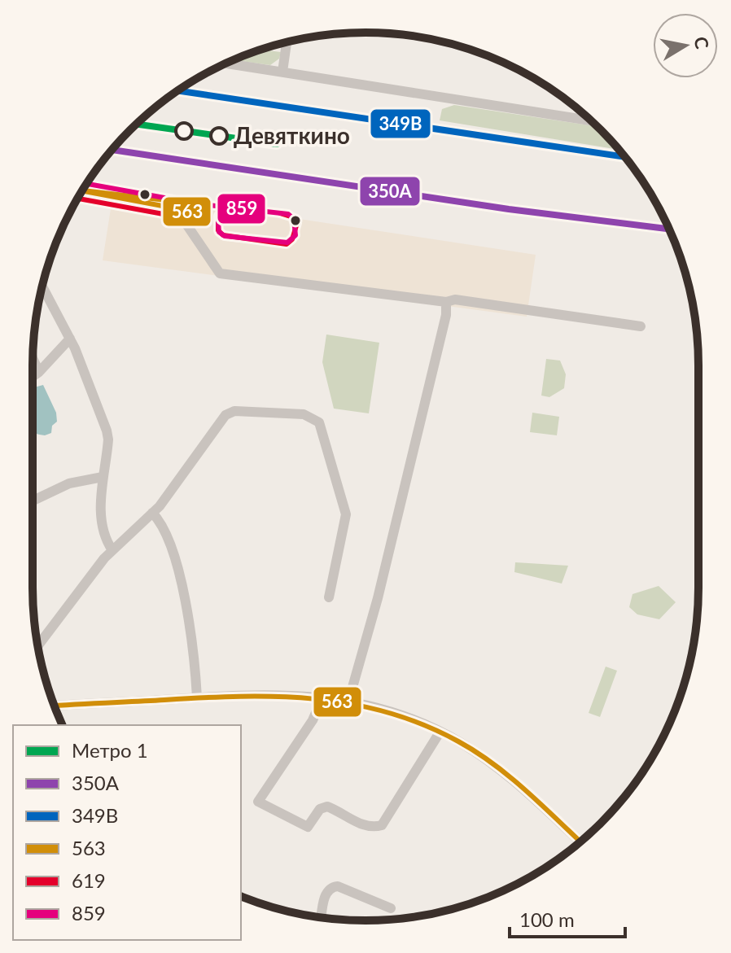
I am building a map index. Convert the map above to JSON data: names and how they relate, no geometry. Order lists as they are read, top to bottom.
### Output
{
  "places": ["Девяткино"],
  "lines": [
    "transit line 349В",
    "metro line 1",
    "transit line 350А",
    "transit line 859",
    "transit line 563",
    "transit line 619"
  ],
  "legend": [
    "Метро 1",
    "350А",
    "349В",
    "563",
    "619",
    "859"
  ],
  "scale_bar": "100 m",
  "north": "right"
}
